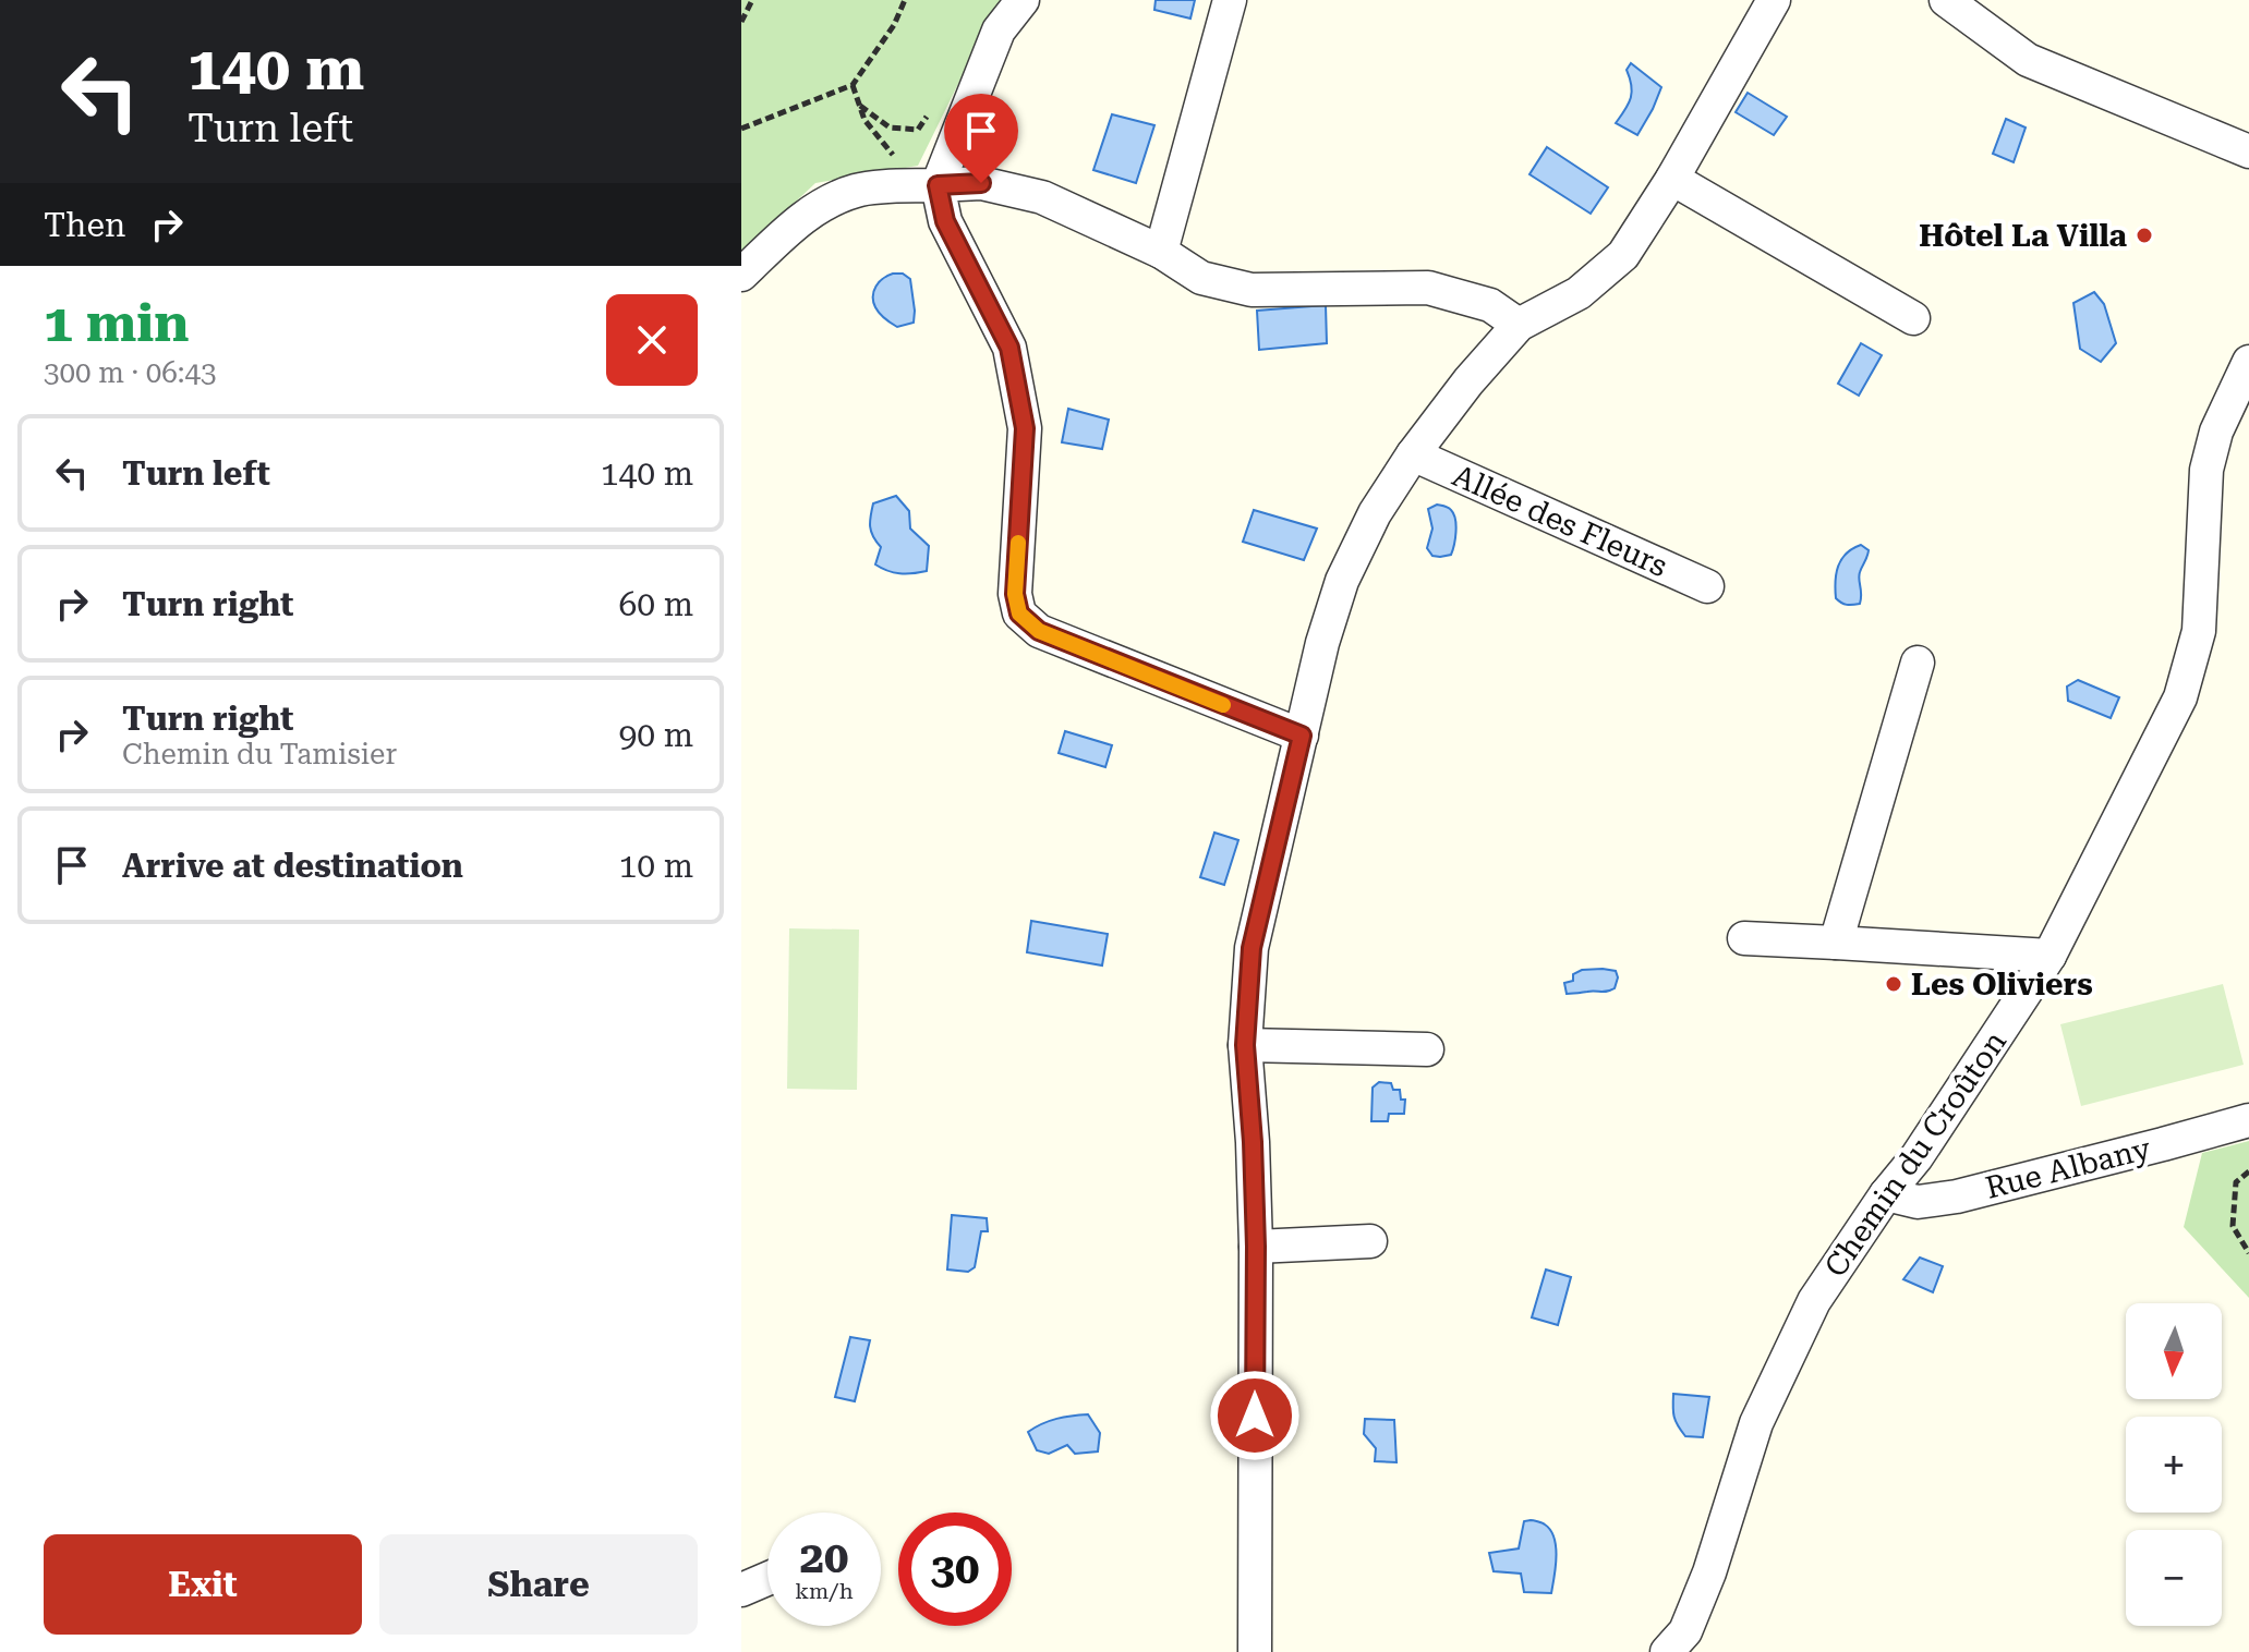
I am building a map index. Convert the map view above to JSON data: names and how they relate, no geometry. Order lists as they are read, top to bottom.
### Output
{
  "streets": {
    "street": ["Allée des Fleurs", "Chemin du Croûton", "Rue Albany"]
  },
  "crossings": [
    ["Chemin du Croûton", "Rue Albany"]
  ],
  "places": ["Hôtel La Villa", "Les Oliviers"],
  "north": "bottom",
  "page": {
    "turn": ["140 m", "Turn left"],
    "then": "Then",
    "heading": ["1 min", "300 m · 06:43"],
    "list": [
      {
        "name": "Turn left",
        "value": "140 m"
      },
      {
        "name": "Turn right",
        "value": "60 m"
      },
      {
        "name": "Turn right",
        "note": "Chemin du Tamisier",
        "value": "90 m"
      },
      {
        "name": "Arrive at destination",
        "value": "10 m"
      }
    ],
    "map_buttons": ["+", "−"],
    "speed": "20 km/h",
    "limit": "30",
    "buttons": ["Exit", "Share"]
  }
}
